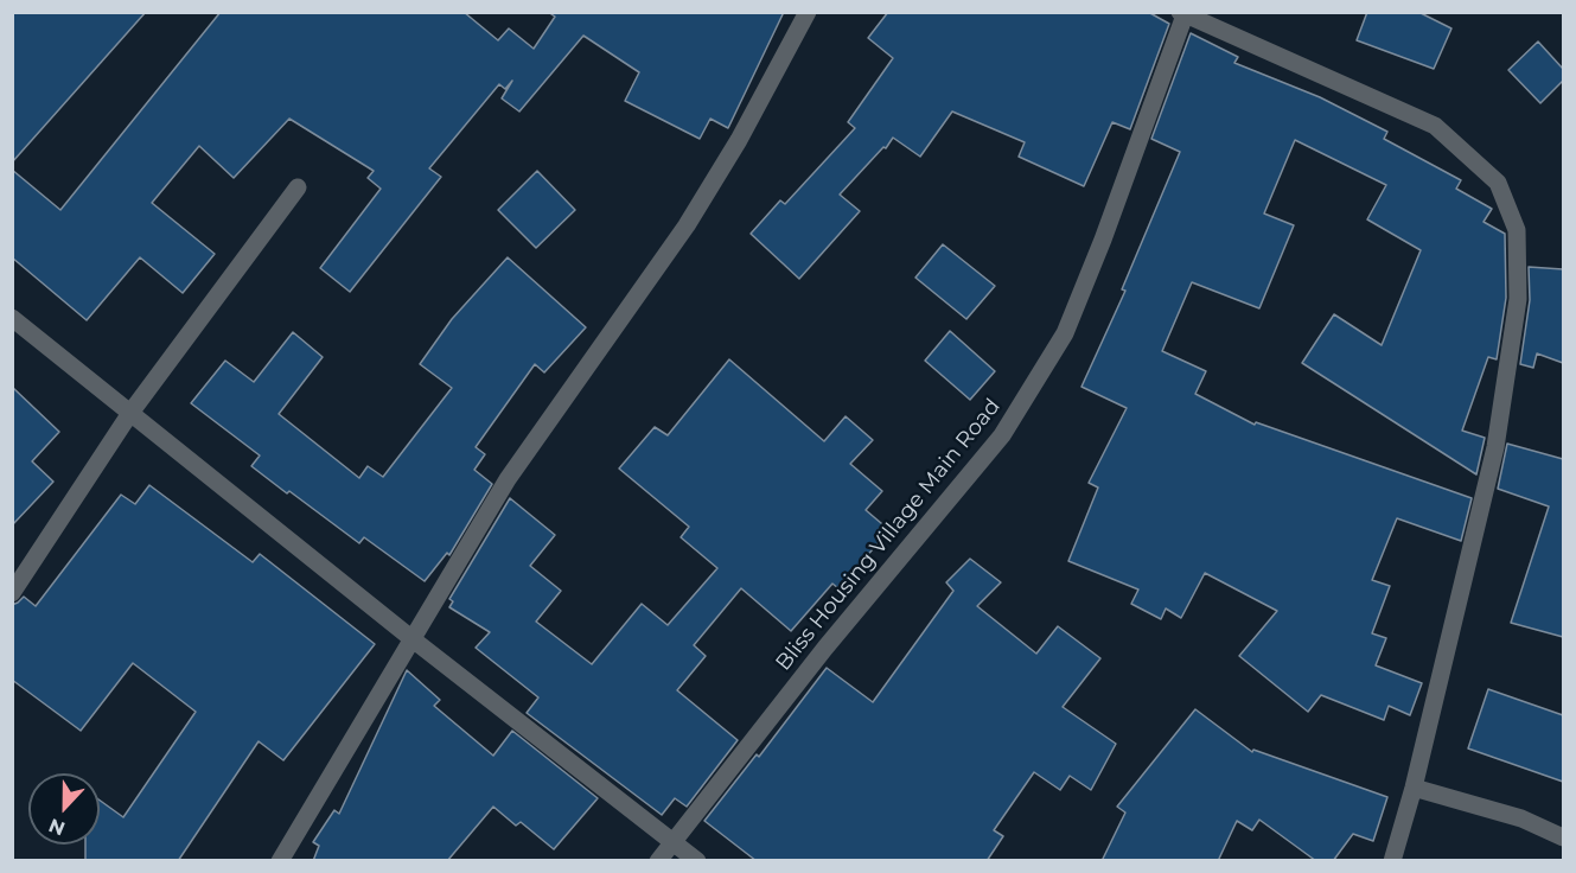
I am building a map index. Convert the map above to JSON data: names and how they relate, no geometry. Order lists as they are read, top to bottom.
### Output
{
  "streets": {
    "street": ["Bliss Housing Village Main Road"]
  },
  "north": "bottom"
}
